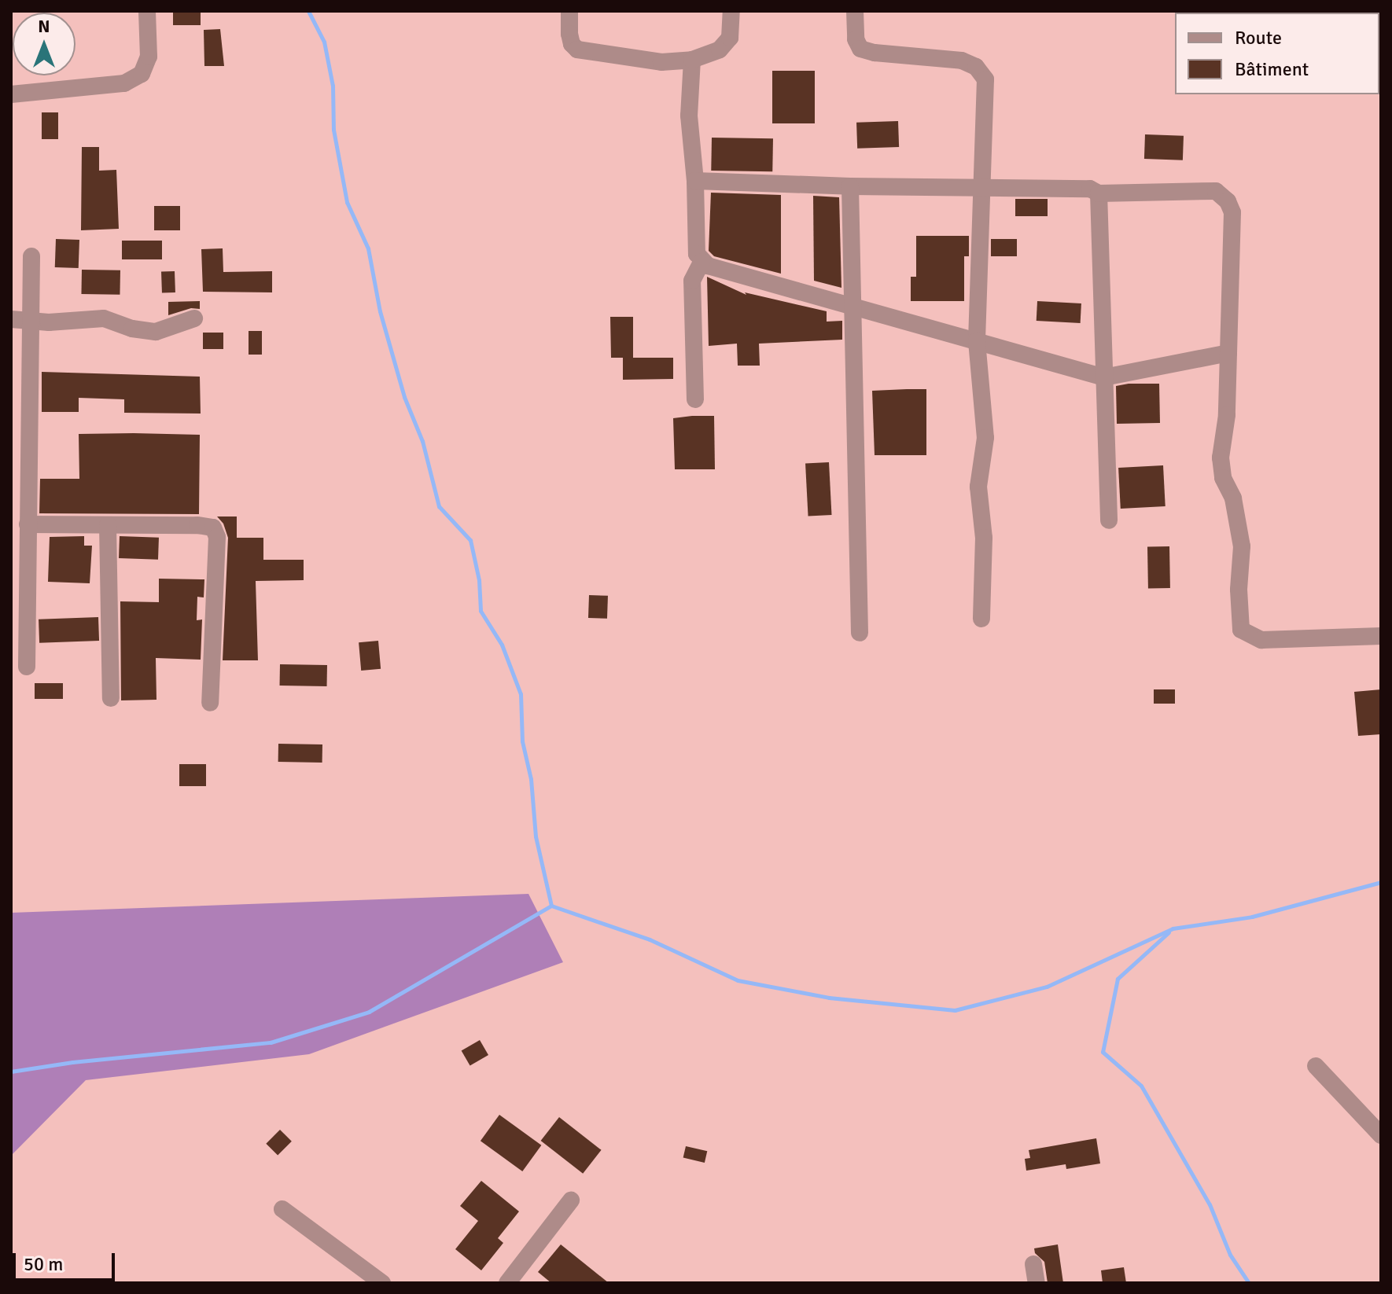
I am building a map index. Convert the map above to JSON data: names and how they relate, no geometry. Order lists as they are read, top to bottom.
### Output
{
  "legend": ["Route", "Bâtiment"],
  "scale_bar": "50 m",
  "north": "top"
}
